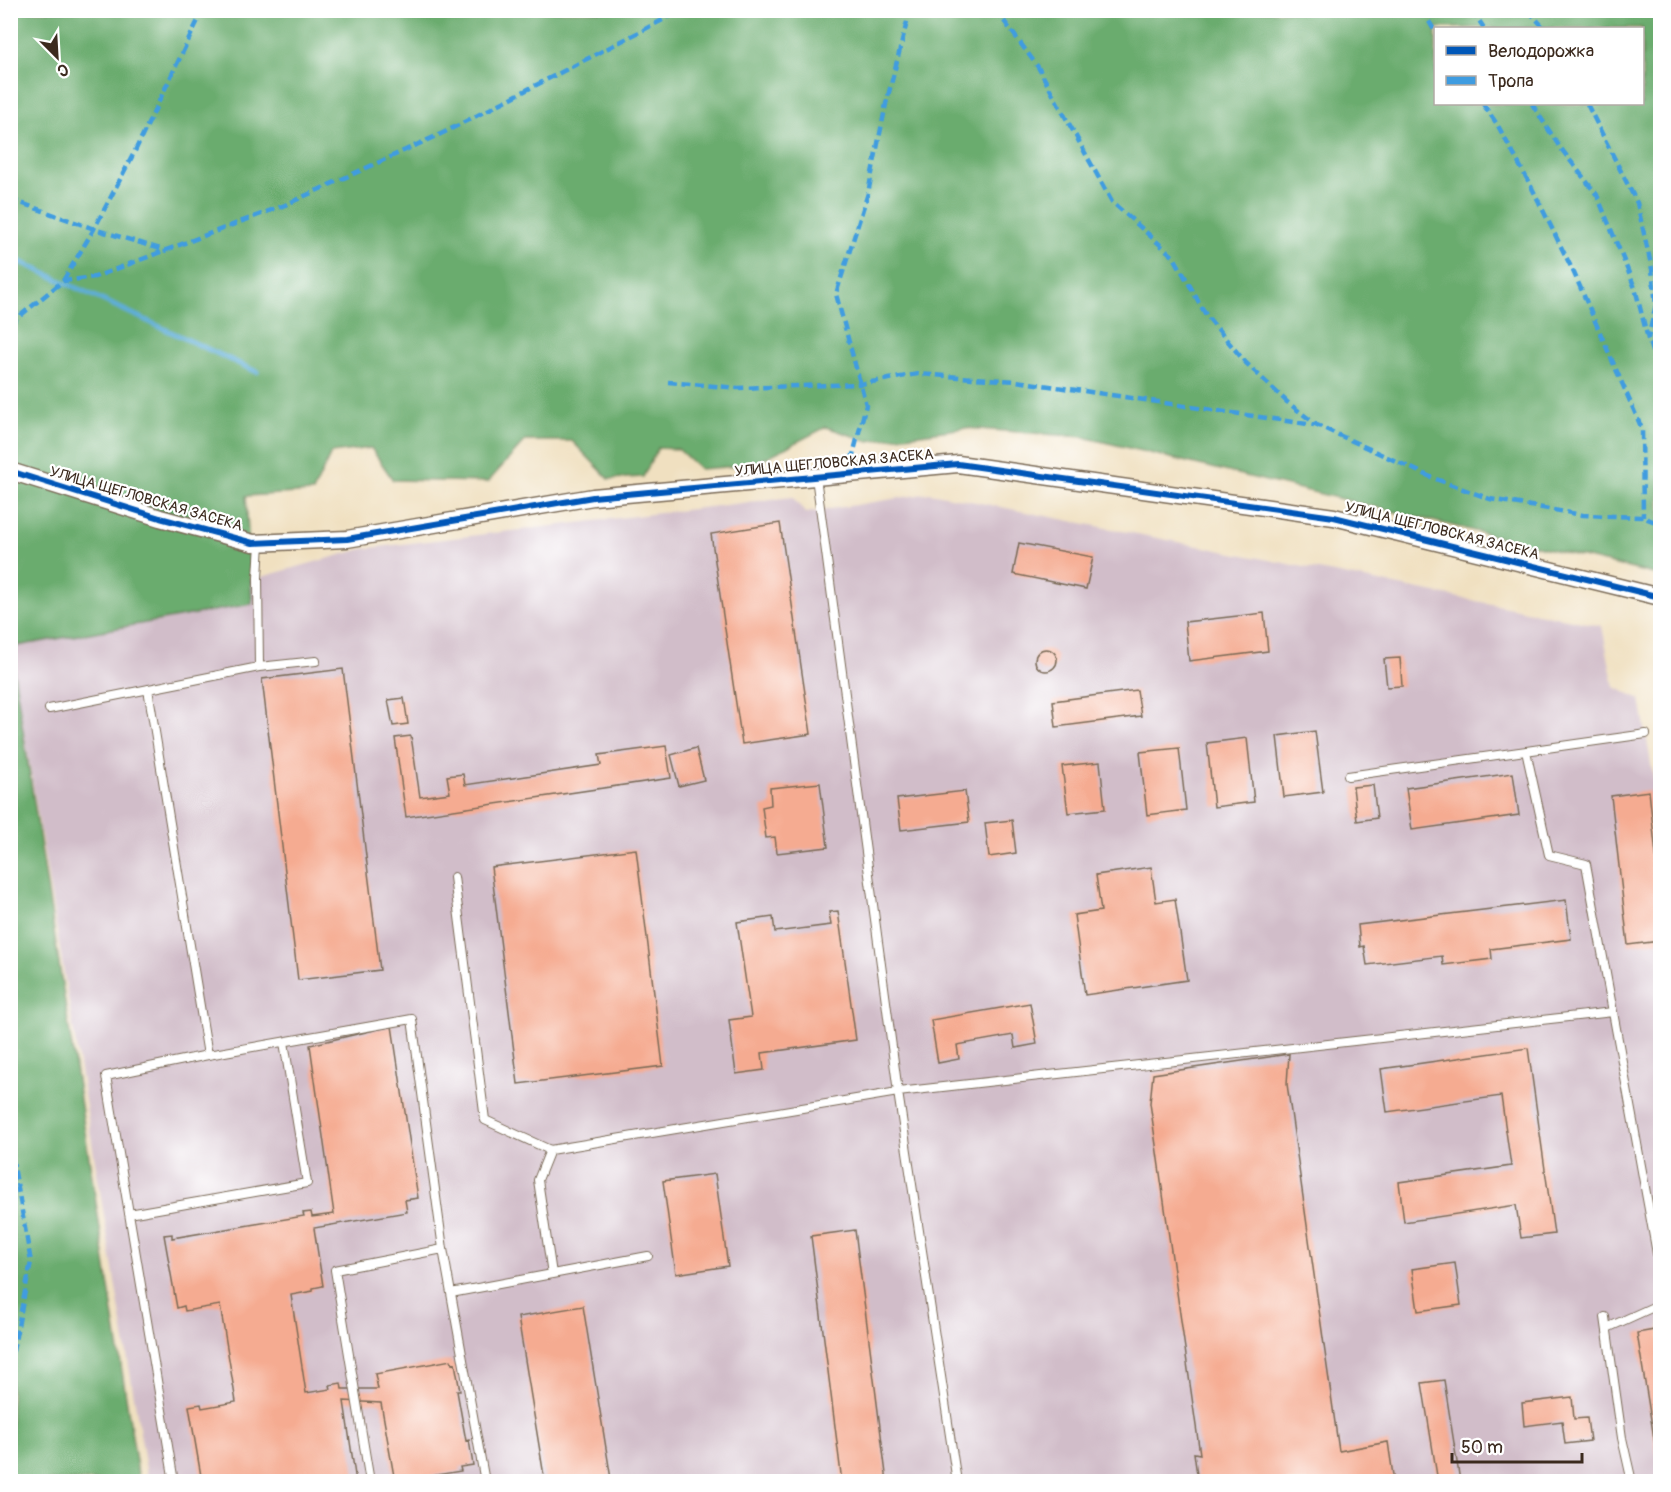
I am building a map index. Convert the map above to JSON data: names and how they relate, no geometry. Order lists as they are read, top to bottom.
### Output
{
  "streets": {
    "street": ["УЛИЦА ЩЕГЛОВСКАЯ ЗАСЕКА"]
  },
  "legend": ["Велодорожка", "Тропа"],
  "scale_bar": "50 m",
  "north": "bottom right"
}
